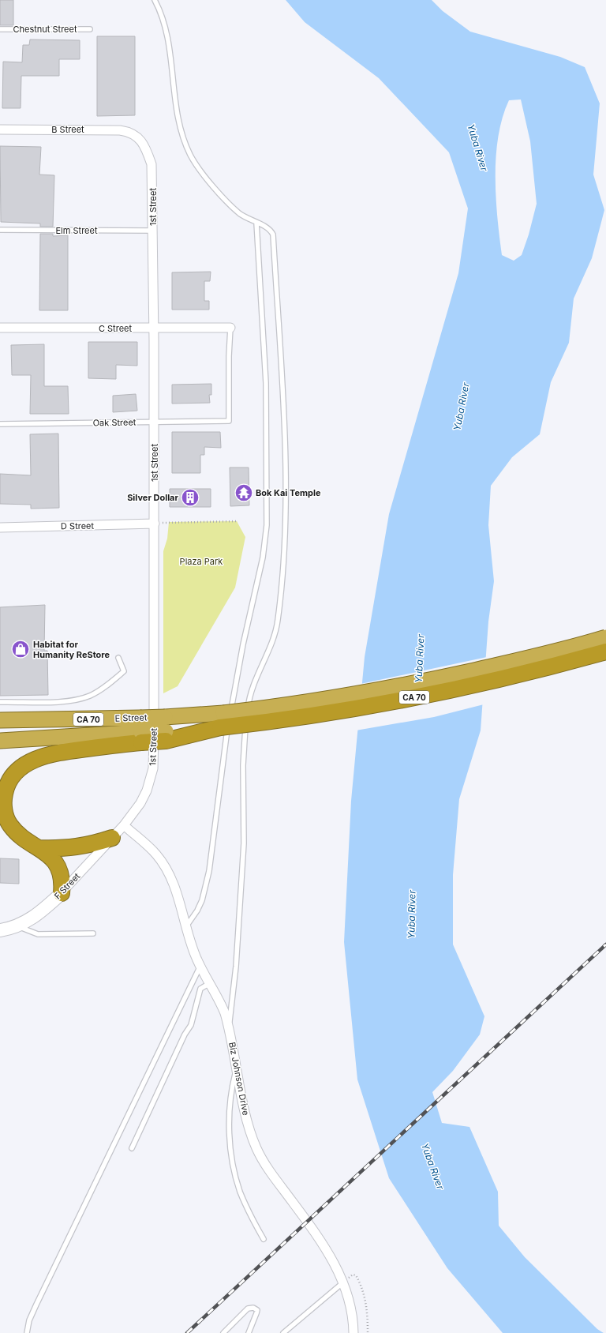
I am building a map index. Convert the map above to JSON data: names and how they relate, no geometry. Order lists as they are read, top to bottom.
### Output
{
  "streets": {
    "highway": ["CA 70", "E Street"],
    "main road": ["F Street"],
    "street": [
      "B Street",
      "1st Street",
      "C Street",
      "D Street",
      "Biz Johnson Drive"
    ],
    "lane": ["Chestnut Street", "Elm Street", "Oak Street"]
  },
  "crossings": [
    ["B Street", "1st Street"],
    ["1st Street", "Elm Street"],
    ["1st Street", "C Street"],
    ["1st Street", "Oak Street"],
    ["1st Street", "D Street"],
    ["1st Street", "F Street"],
    ["1st Street", "Biz Johnson Drive"],
    ["C Street", "Oak Street"],
    ["CA 70", "E Street"],
    ["F Street", "Biz Johnson Drive"]
  ],
  "water": ["Yuba River"],
  "parks": ["Plaza Park"],
  "places": {
    "temple": ["Bok Kai Temple"],
    "building": ["Silver Dollar"],
    "shop": ["Habitat for Humanity ReStore"]
  }
}
